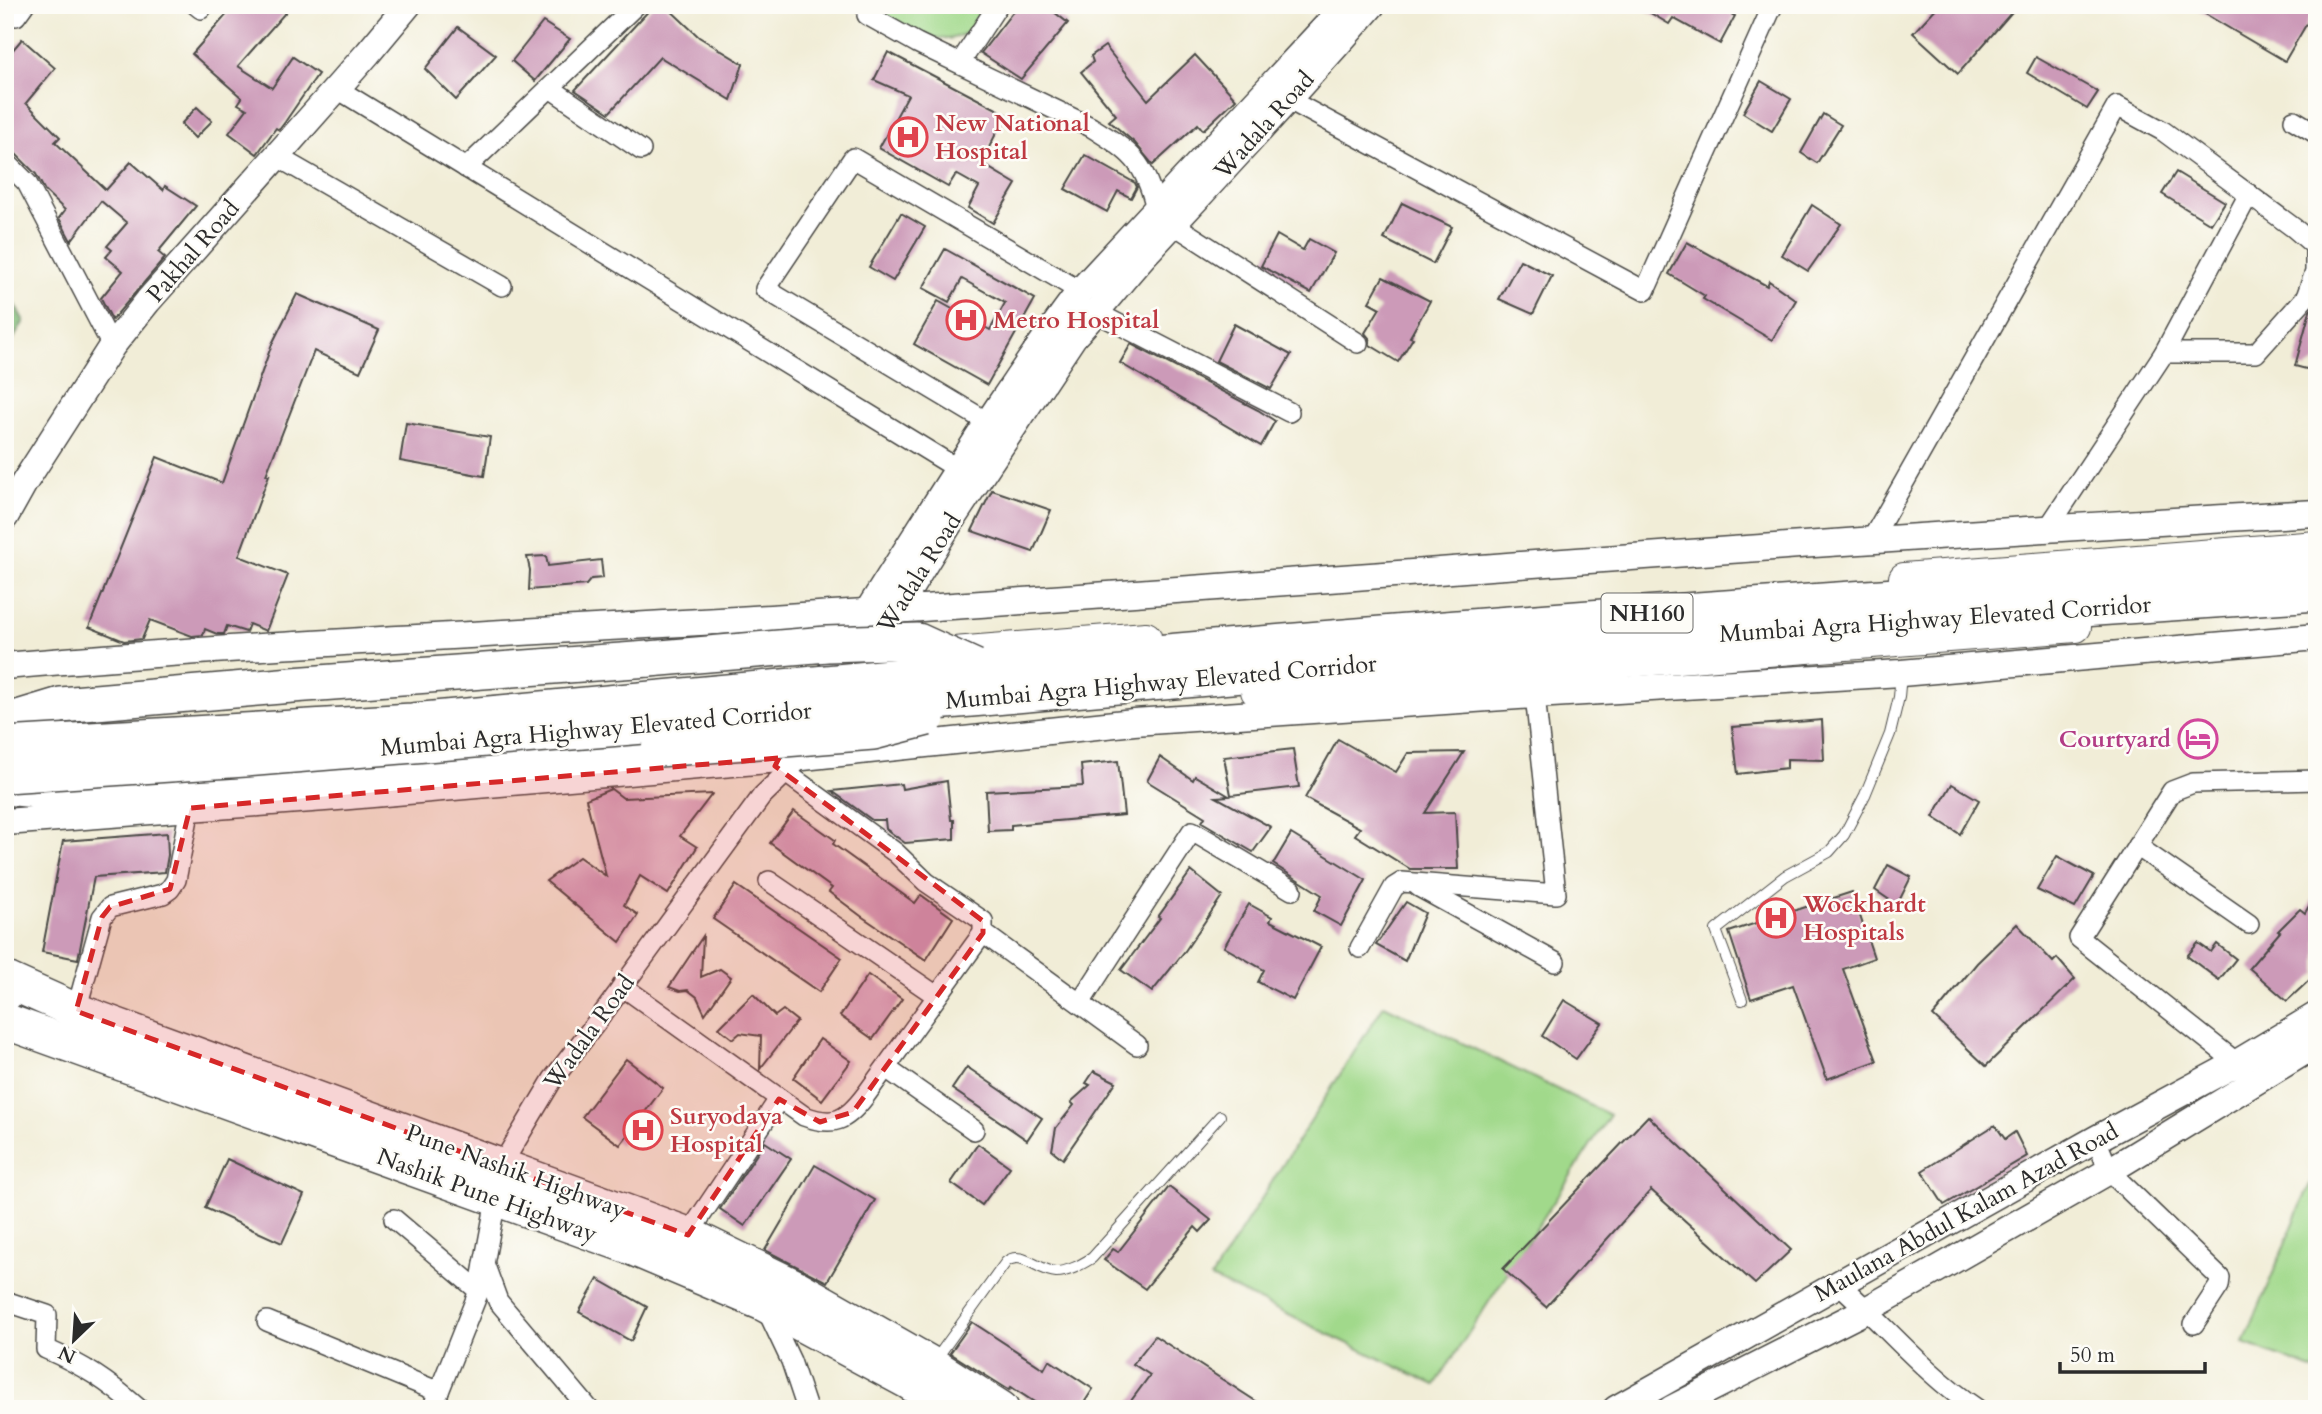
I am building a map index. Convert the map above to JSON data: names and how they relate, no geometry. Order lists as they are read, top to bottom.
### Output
{
  "streets": {
    "highway": [
      "NH160",
      "Mumbai Agra Highway Elevated Corridor",
      "Pune Nashik Highway",
      "Nashik Pune Highway"
    ],
    "street": ["Wadala Road", "Pakhal Road", "Maulana Abdul Kalam Azad Road"]
  },
  "crossings": [
    ["Wadala Road", "Pune Nashik Highway"],
    ["Wadala Road", "Nashik Pune Highway"],
    ["Pune Nashik Highway", "Nashik Pune Highway"]
  ],
  "places": {
    "hospital": [
      "New National Hospital",
      "Metro Hospital",
      "Wockhardt Hospitals",
      "Suryodaya Hospital"
    ],
    "hotel": ["Courtyard"]
  },
  "scale_bar": "50 m",
  "north": "bottom left"
}
